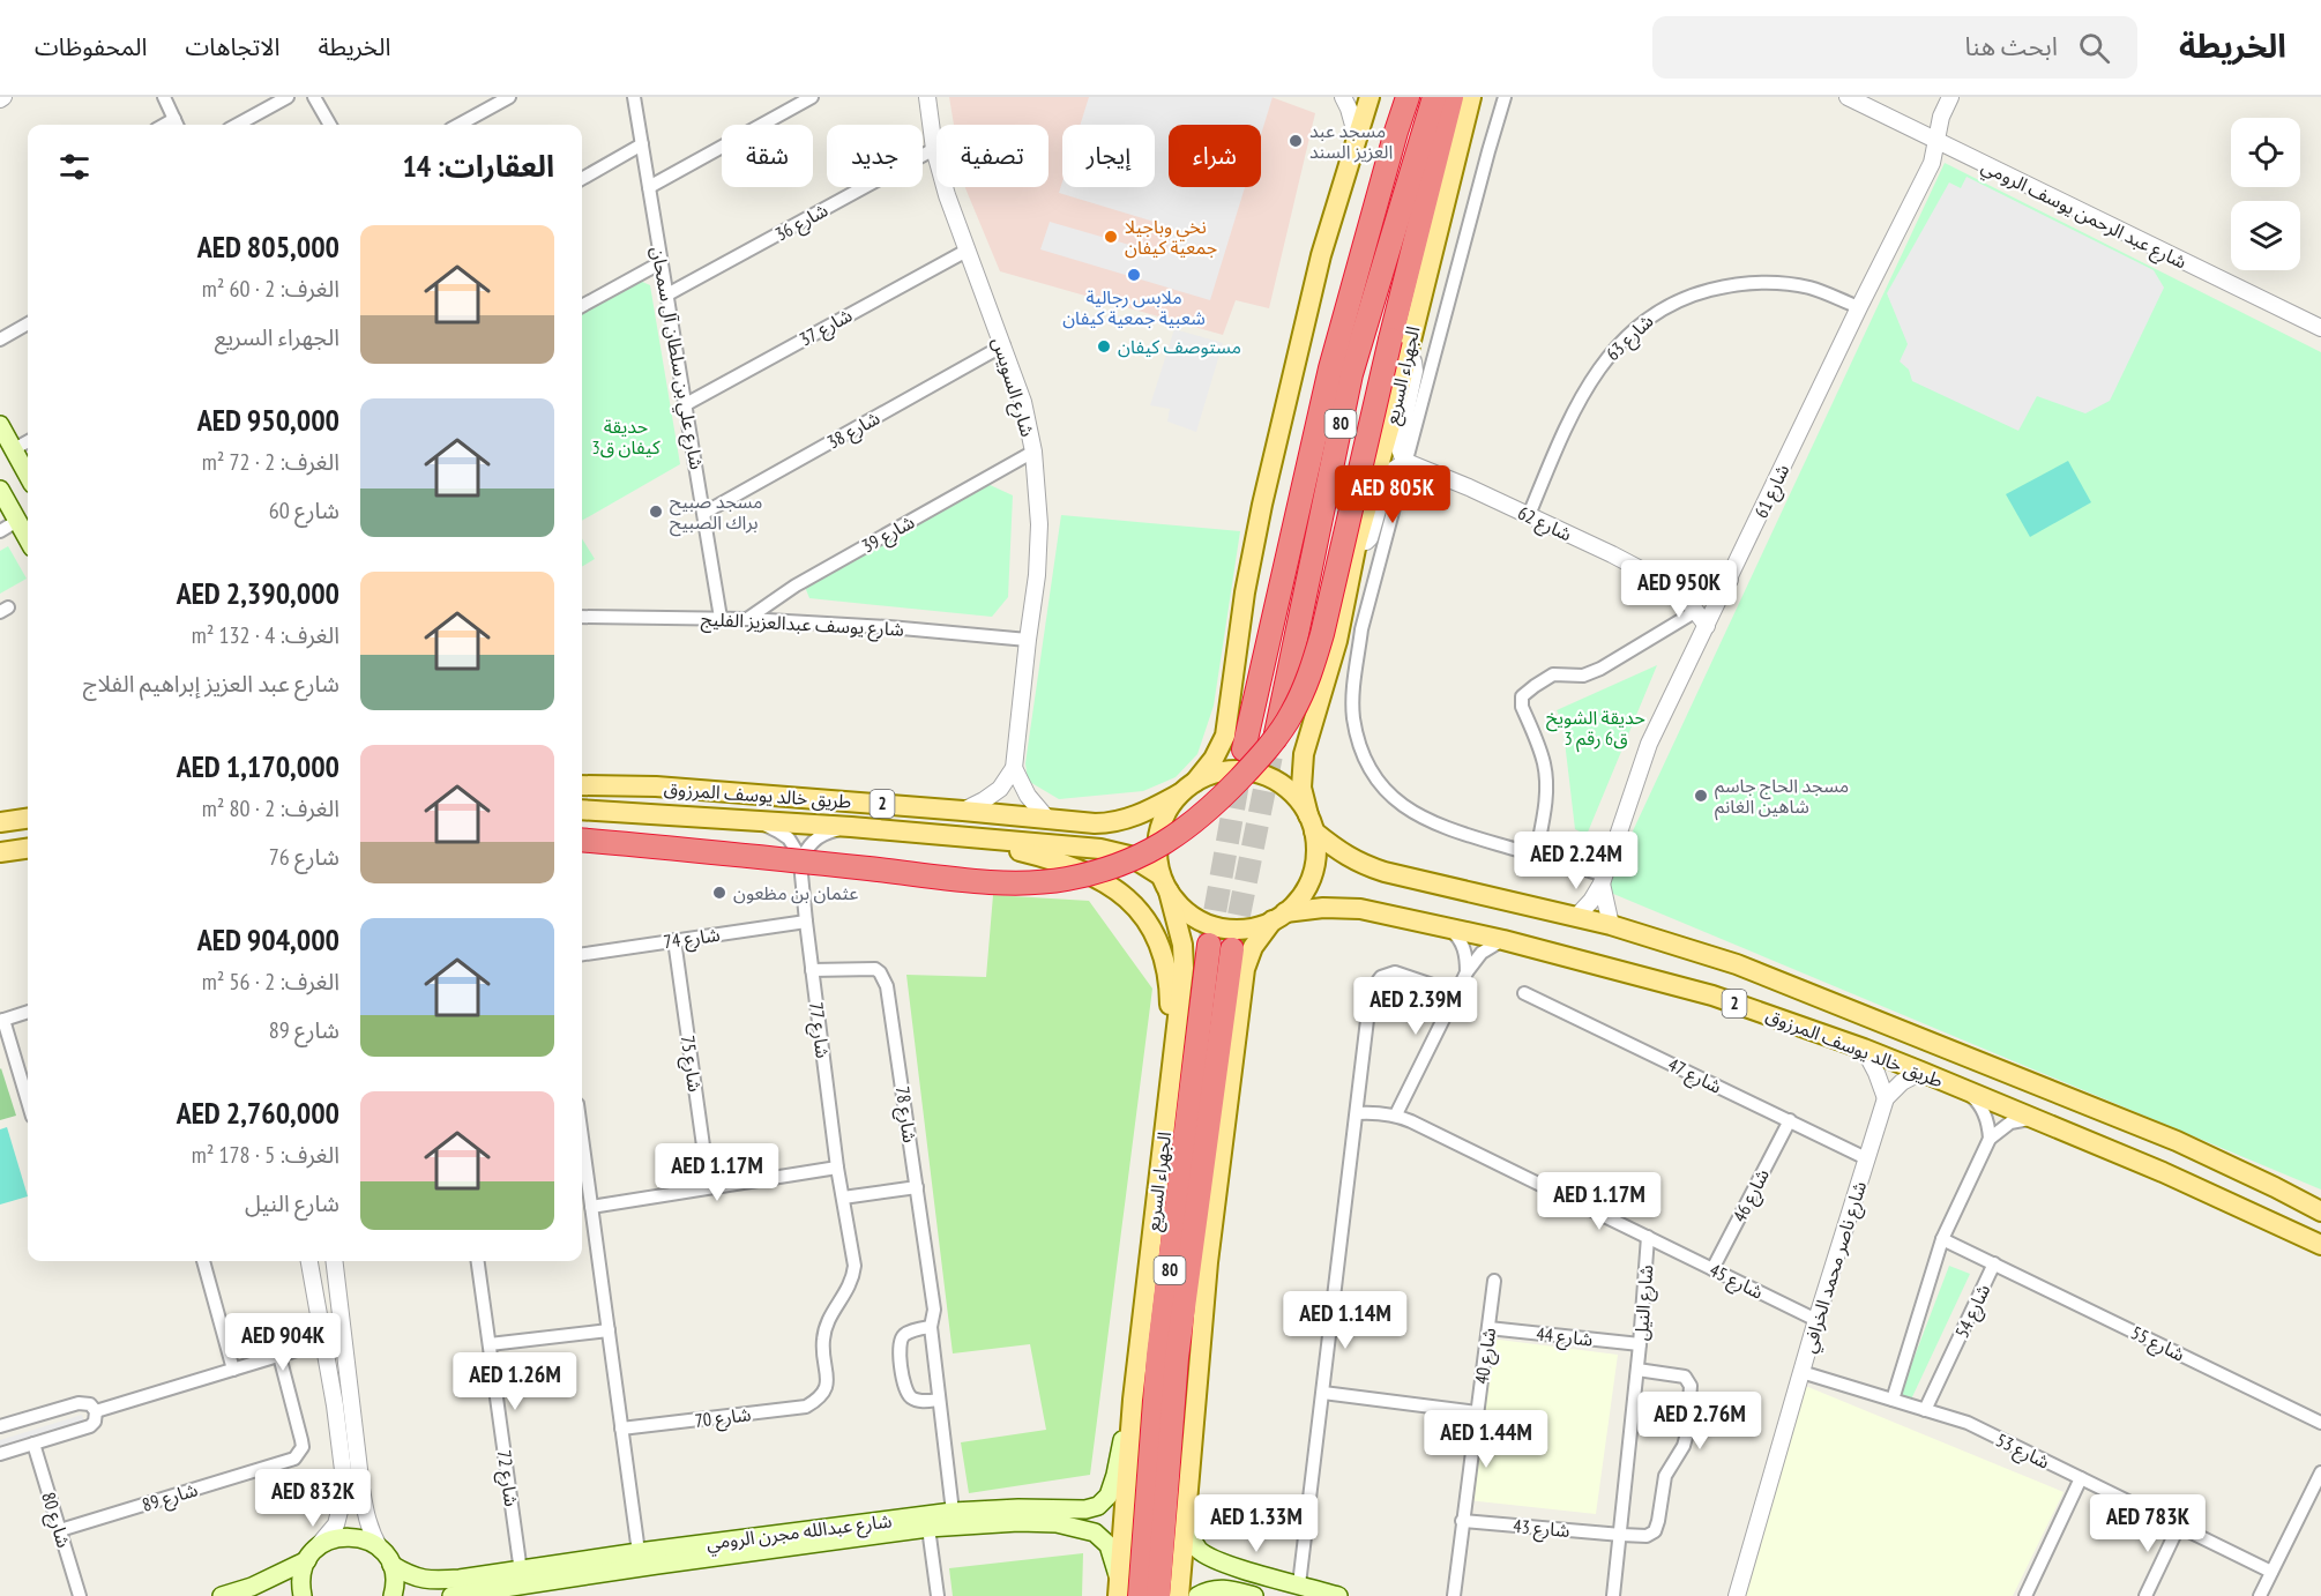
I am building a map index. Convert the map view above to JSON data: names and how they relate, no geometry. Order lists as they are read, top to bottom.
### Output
{
  "streets": {
    "highway": ["الجهراء السريع", "80"],
    "main road": ["طريق خالد يوسف المرزوق", "2", "شارع عبدالله مجرن الرومي"],
    "street": [
      "شارع عبد الرحمن يوسف الرومي",
      "شارع 36",
      "شارع 37",
      "شارع 63",
      "شارع علي بن سلطان آل سمحان",
      "شارع السويس",
      "شارع 38",
      "شارع 61",
      "شارع 62",
      "39 شارع",
      "شارع يوسف عبدالعزيز الفليج",
      "شارع 74",
      "شارع 77",
      "شارع 75",
      "شارع 47",
      "شارع 78",
      "شارع 46",
      "شارع ناصر محمد الخرافي",
      "شارع 45",
      "شارع النيل",
      "شارع 54",
      "شارع 44",
      "شارع 55",
      "شارع 40",
      "شارع 70",
      "شارع 53",
      "شارع 72",
      "شارع 89",
      "شارع 80",
      "شارع 43"
    ]
  },
  "crossings": [
    ["شارع عبد الرحمن يوسف الرومي", "شارع 61"],
    ["شارع 36", "شارع علي بن سلطان آل سمحان"],
    ["شارع 36", "شارع السويس"],
    ["شارع 37", "شارع علي بن سلطان آل سمحان"],
    ["شارع 37", "شارع السويس"],
    ["شارع 63", "شارع 61"],
    ["شارع 63", "شارع 62"],
    ["شارع علي بن سلطان آل سمحان", "شارع 38"],
    ["شارع علي بن سلطان آل سمحان", "شارع يوسف عبدالعزيز الفليج"],
    ["الجهراء السريع", "شارع 62"],
    ["الجهراء السريع", "طريق خالد يوسف المرزوق"],
    ["شارع السويس", "شارع 38"],
    ["شارع السويس", "39 شارع"],
    ["شارع السويس", "شارع يوسف عبدالعزيز الفليج"],
    ["شارع 61", "شارع 62"],
    ["شارع 61", "طريق خالد يوسف المرزوق"],
    ["39 شارع", "شارع يوسف عبدالعزيز الفليج"],
    ["طريق خالد يوسف المرزوق", "شارع 77"],
    ["شارع 74", "شارع 77"],
    ["شارع 74", "شارع 75"],
    ["شارع 77", "شارع 78"],
    ["شارع 77", "شارع 70"],
    ["شارع 47", "شارع 46"],
    ["شارع 47", "شارع ناصر محمد الخرافي"],
    ["شارع 78", "شارع عبدالله مجرن الرومي"],
    ["شارع 46", "شارع 45"],
    ["شارع ناصر محمد الخرافي", "شارع 45"],
    ["شارع ناصر محمد الخرافي", "شارع 53"],
    ["شارع 45", "شارع النيل"],
    ["شارع النيل", "شارع 44"],
    ["شارع النيل", "شارع 43"],
    ["شارع 54", "شارع 55"],
    ["شارع 54", "شارع 53"],
    ["شارع 44", "شارع 40"],
    ["شارع 40", "شارع 43"],
    ["شارع 72", "شارع عبدالله مجرن الرومي"],
    ["شارع 89", "شارع 80"]
  ],
  "parks": ["حديقة كيفان ق3", "حديقة الشويخ ق6 رقم 3"],
  "places": [
    "مسجد عبد العزيز السند",
    "نخي وباجيلا جمعية كيفان",
    "ملابس رجالية شعبية جمعية كيفان",
    "مستوصف كيفان",
    "مسجد صبيح براك الصبيح",
    "مسجد الحاج جاسم شاهين الغانم",
    "عثمان بن مظعون"
  ],
  "page": {
    "header": "الخريطة",
    "search": "ابحث هنا",
    "nav": ["الخريطة", "الاتجاهات", "المحفوظات"],
    "chip": [
      "شراء",
      "إيجار",
      "تصفية",
      "جديد",
      "شقة"
    ],
    "heading": "العقارات: 14",
    "list": [
      {
        "name": "AED 805,000",
        "note": "الغرف: 2 · 60 m² · الجهراء السريع"
      },
      {
        "name": "AED 950,000",
        "note": "الغرف: 2 · 72 m² · شارع 60"
      },
      {
        "name": "AED 2,390,000",
        "note": "الغرف: 4 · 132 m² · شارع عبد العزيز إبراهيم الفلاج"
      },
      {
        "name": "AED 1,170,000",
        "note": "الغرف: 2 · 80 m² · شارع 76"
      },
      {
        "name": "AED 904,000",
        "note": "الغرف: 2 · 56 m² · شارع 89"
      },
      {
        "name": "AED 2,760,000",
        "note": "الغرف: 5 · 178 m² · شارع النيل"
      }
    ],
    "price": [
      "AED 805K",
      "AED 950K",
      "AED 2.24M",
      "AED 2.39M",
      "AED 1.17M",
      "AED 1.17M",
      "AED 1.14M",
      "AED 904K",
      "AED 1.26M",
      "AED 2.76M",
      "AED 1.44M",
      "AED 832K",
      "AED 1.33M",
      "AED 783K"
    ]
  }
}
